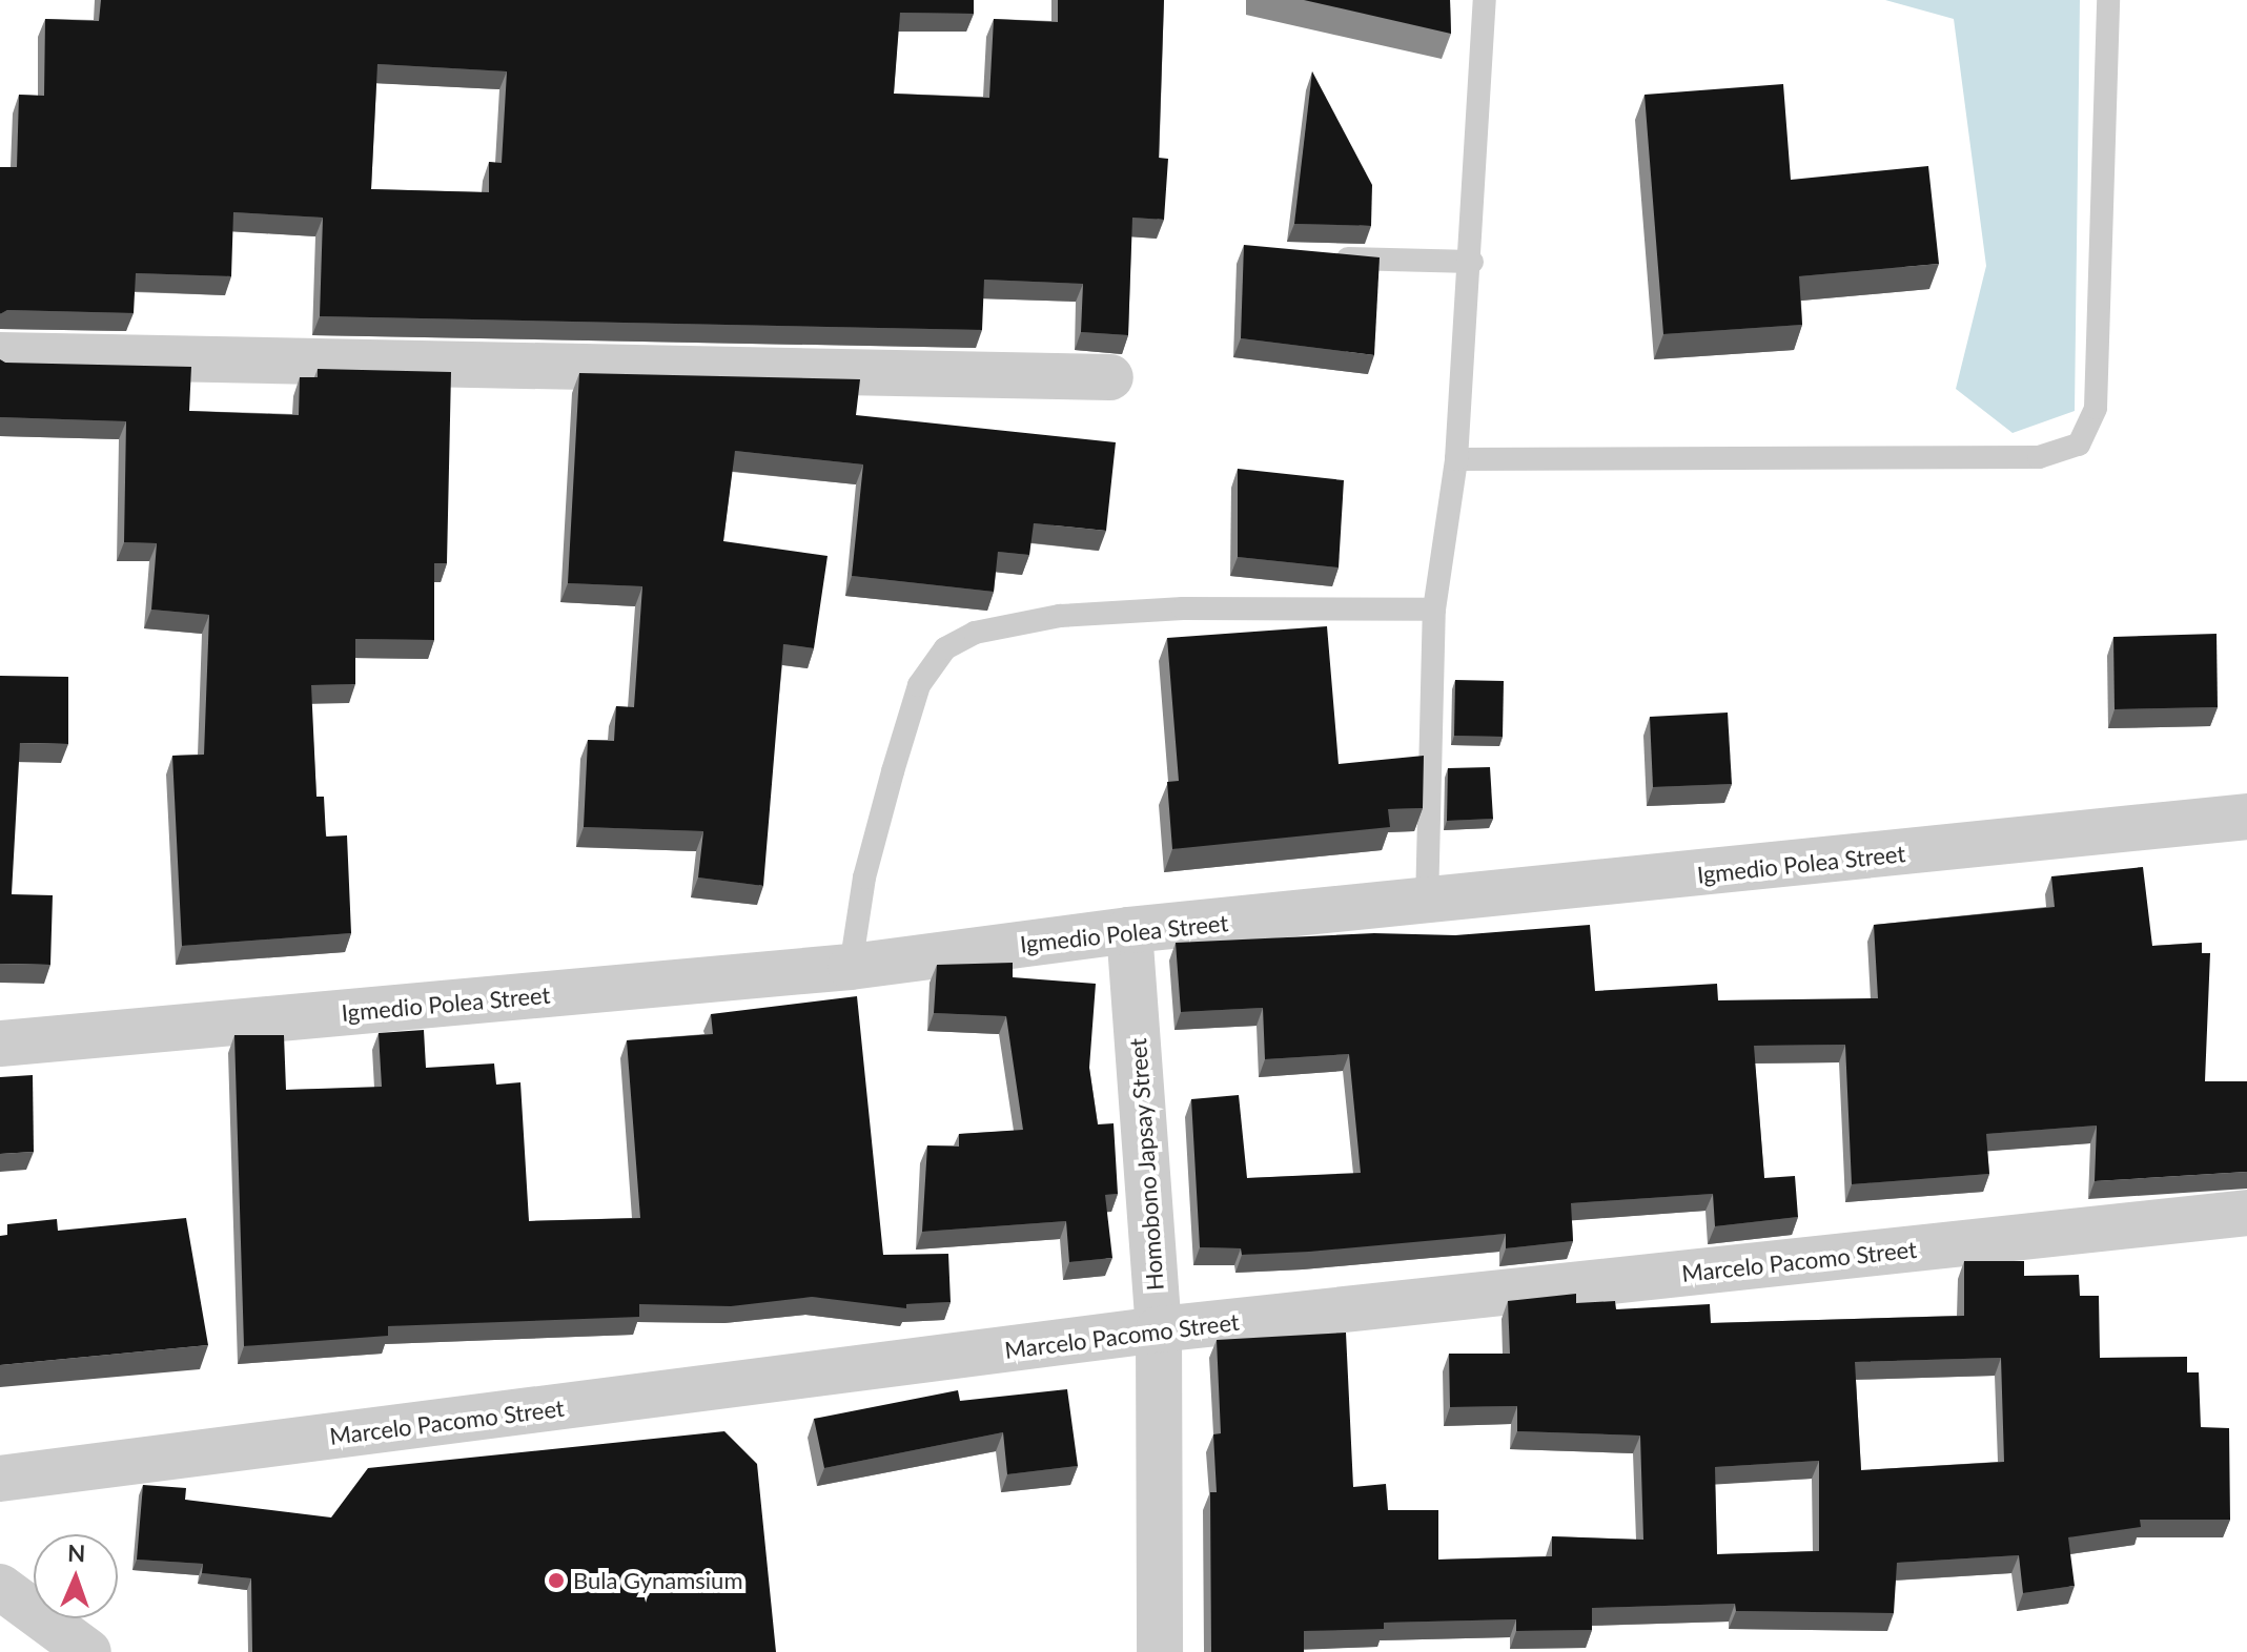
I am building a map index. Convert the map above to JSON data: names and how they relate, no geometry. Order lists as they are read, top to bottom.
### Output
{
  "streets": {
    "street": ["Igmedio Polea Street", "Homobono Japsay Street", "Marcelo Pacomo Street"]
  },
  "crossings": [
    ["Igmedio Polea Street", "Homobono Japsay Street"],
    ["Homobono Japsay Street", "Marcelo Pacomo Street"]
  ],
  "places": ["Bula Gynamsium"],
  "north": "top"
}
